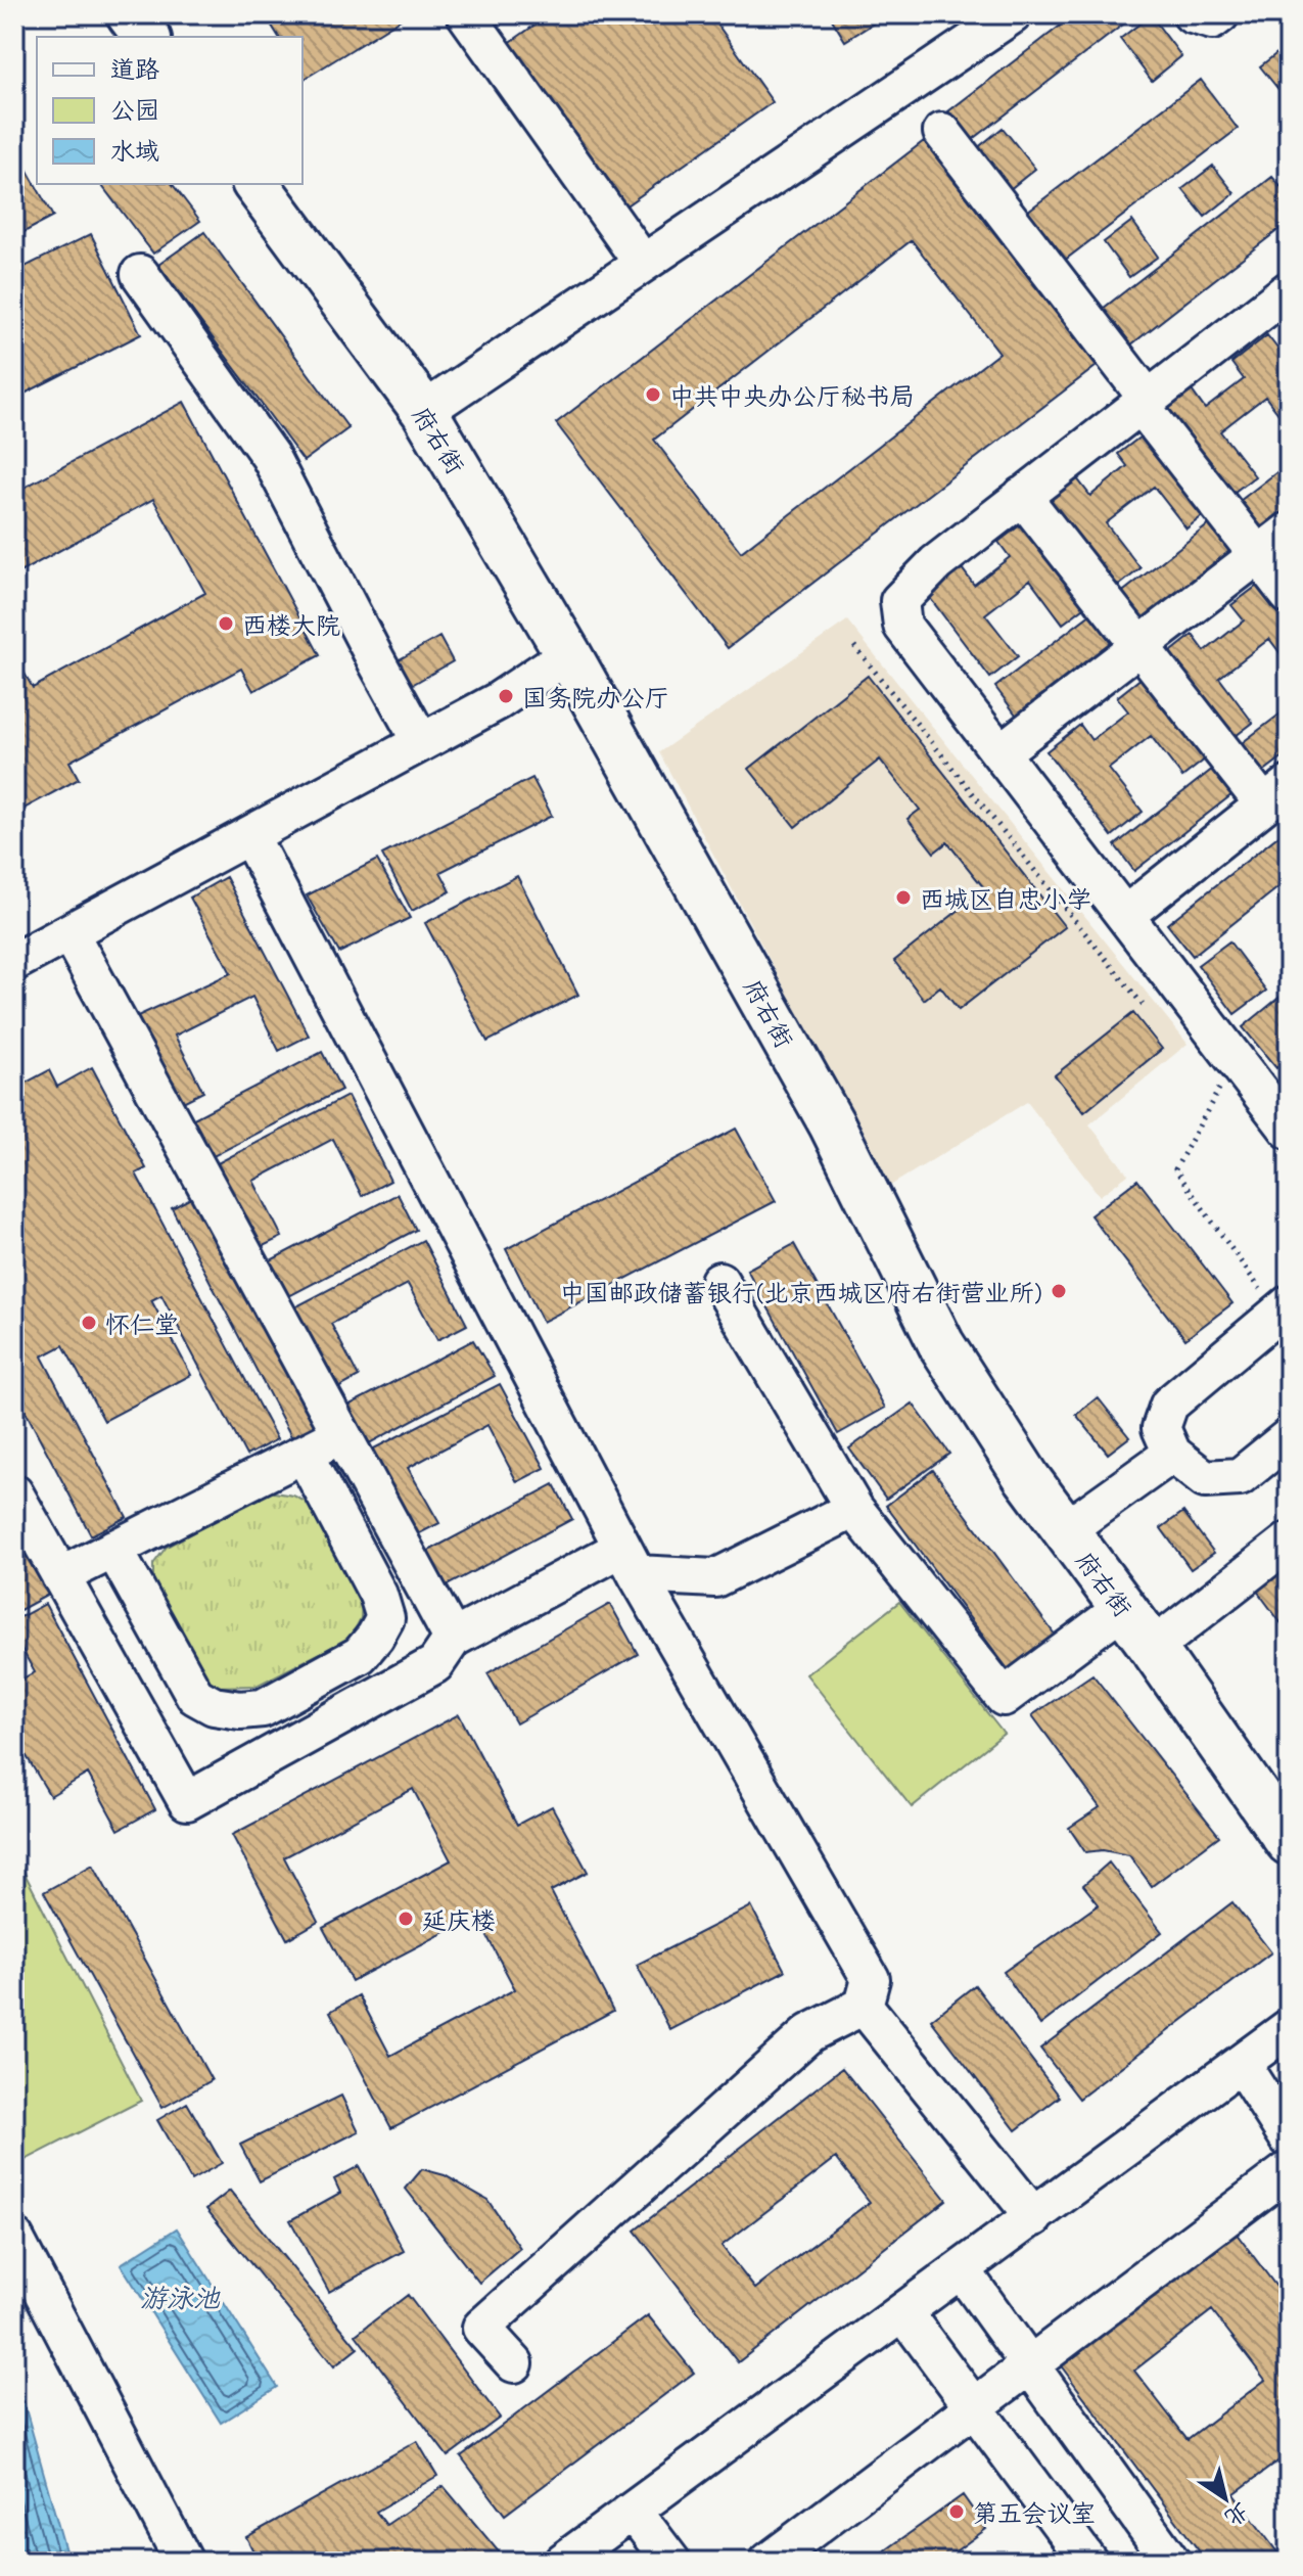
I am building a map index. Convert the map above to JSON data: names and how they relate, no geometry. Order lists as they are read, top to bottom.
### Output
{
  "streets": {
    "main road": ["府右街"]
  },
  "water": ["游泳池"],
  "places": [
    "中共中央办公厅秘书局",
    "西楼大院",
    "国务院办公厅",
    "西城区自忠小学",
    "中国邮政储蓄银行(北京西城区府右街营业所)",
    "怀仁堂",
    "延庆楼",
    "第五会议室"
  ],
  "legend": ["道路", "公园", "水域"],
  "north": "bottom right"
}
